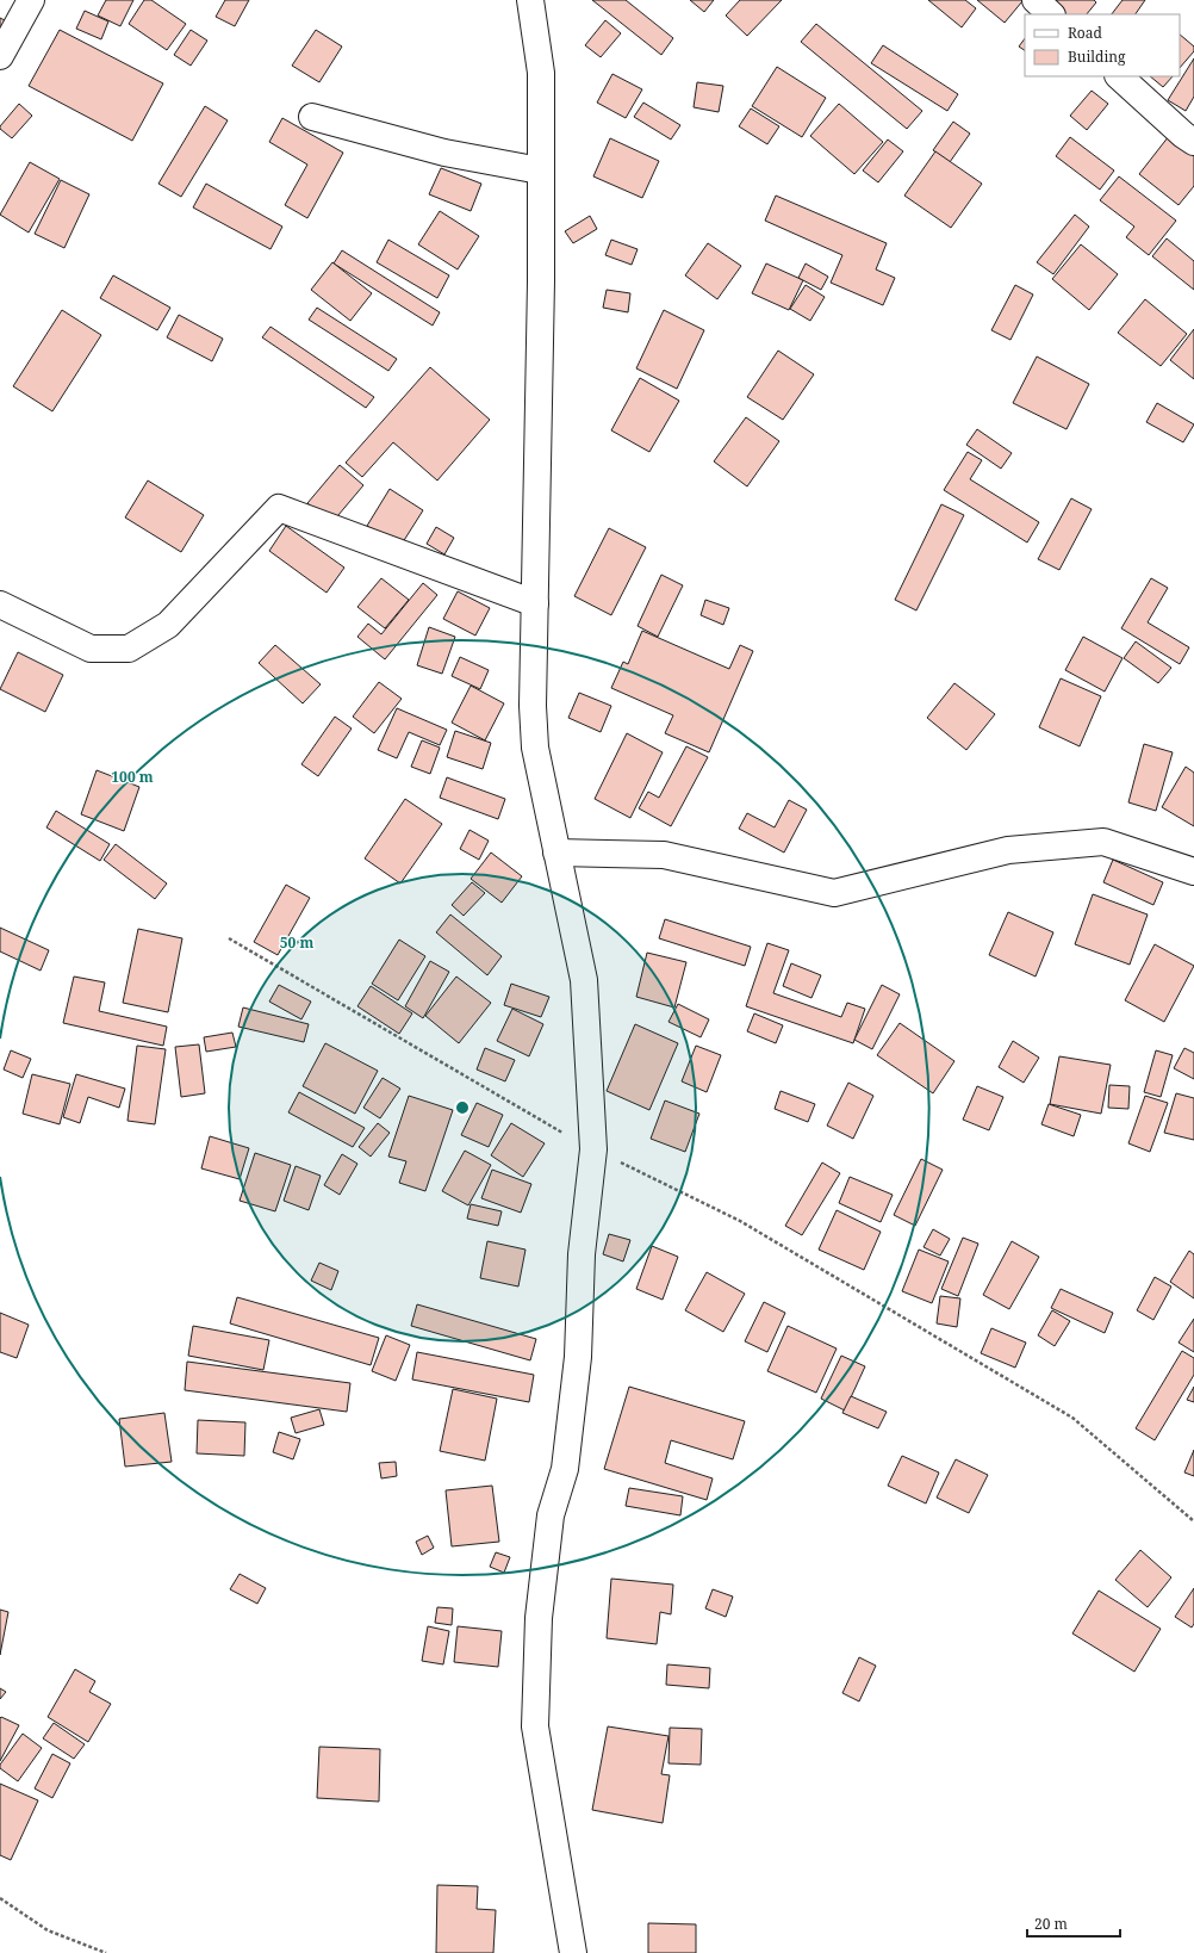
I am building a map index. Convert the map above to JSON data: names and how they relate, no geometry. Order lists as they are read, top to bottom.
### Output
{
  "legend": ["Road", "Building"],
  "scale_bar": "20 m",
  "rings": ["100 m", "50 m"]
}
